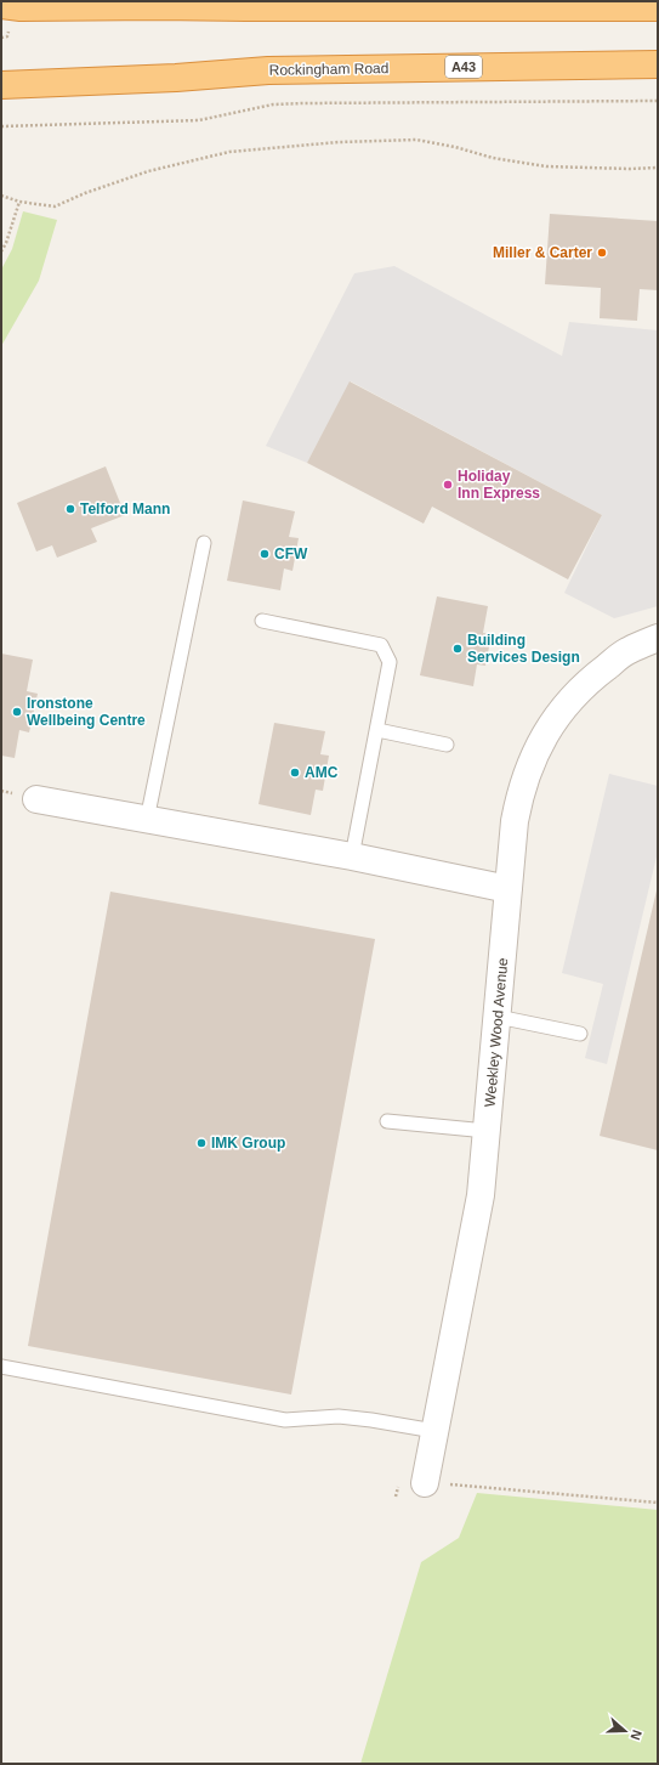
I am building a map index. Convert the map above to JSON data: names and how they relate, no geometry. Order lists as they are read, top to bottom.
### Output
{
  "streets": {
    "highway": ["A43", "Rockingham Road"],
    "street": ["Weekley Wood Avenue"]
  },
  "places": [
    "Miller & Carter",
    "Holiday Inn Express",
    "Telford Mann",
    "CFW",
    "Building Services Design",
    "Ironstone Wellbeing Centre",
    "AMC",
    "IMK Group"
  ],
  "north": "right"
}
